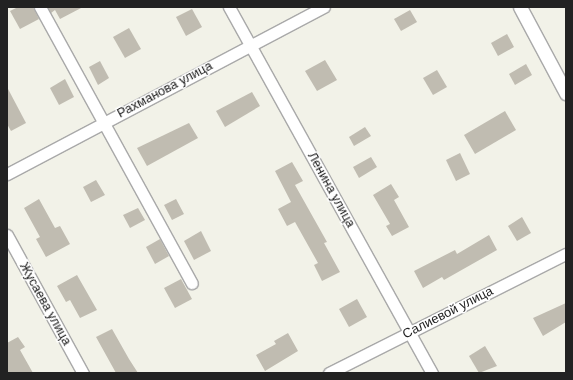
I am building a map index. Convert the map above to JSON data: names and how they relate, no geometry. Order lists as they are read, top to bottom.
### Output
{
  "streets": {
    "street": [
      "Рахманова улица",
      "Ленина улица",
      "Жусаева улица",
      "Салиевой улица"
    ]
  },
  "crossings": [
    ["Рахманова улица", "Ленина улица"],
    ["Ленина улица", "Салиевой улица"]
  ]
}
